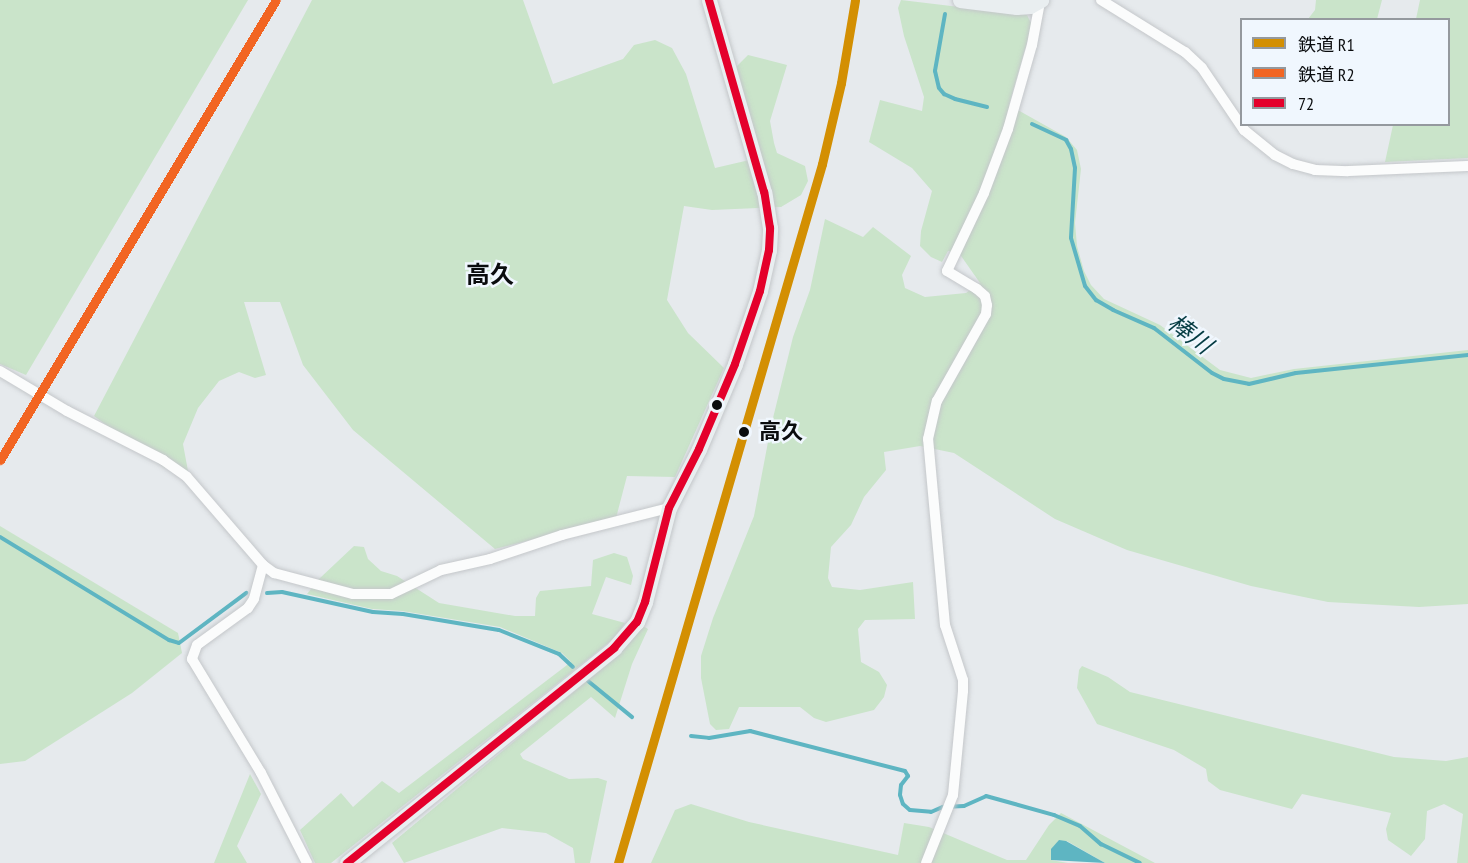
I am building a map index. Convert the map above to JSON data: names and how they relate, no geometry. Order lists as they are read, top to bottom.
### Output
{
  "districts": ["高久"],
  "water": ["棒川"],
  "places": ["高久"],
  "lines": ["rail line R1", "rail line R2", "transit line 72"],
  "legend": ["鉄道 R1", "鉄道 R2", "72"]
}
